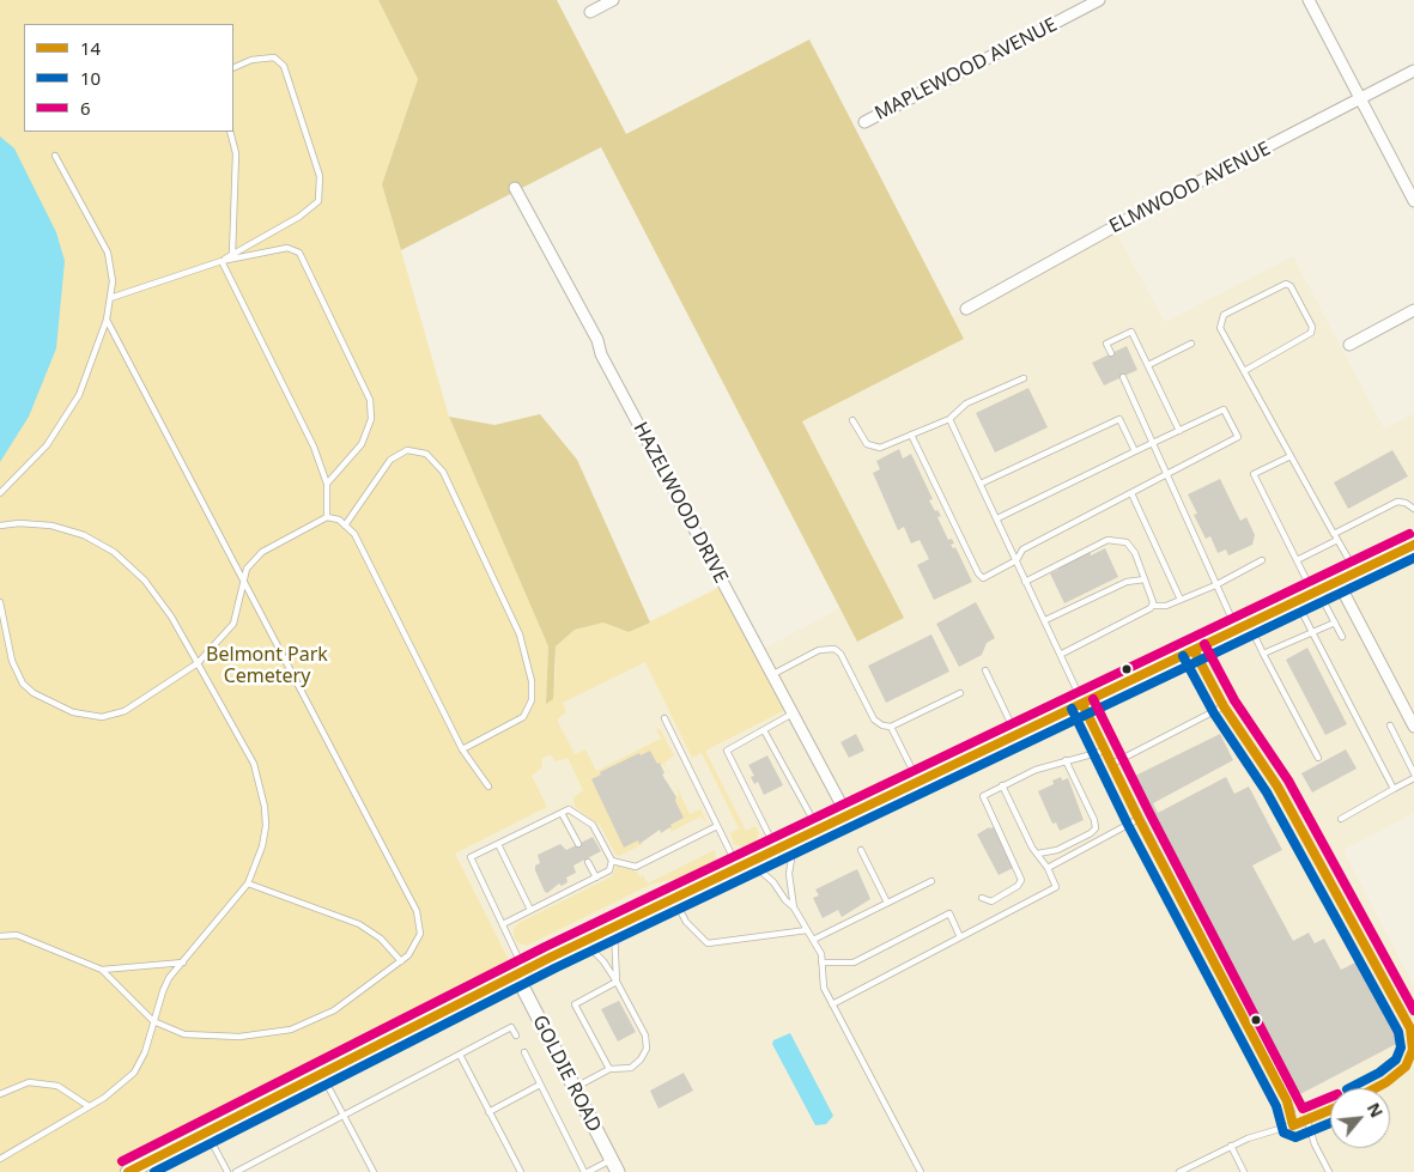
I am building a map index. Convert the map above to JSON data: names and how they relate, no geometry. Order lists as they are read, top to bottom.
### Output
{
  "streets": {
    "street": [
      "MAPLEWOOD AVENUE",
      "ELMWOOD AVENUE",
      "HAZELWOOD DRIVE",
      "GOLDIE ROAD"
    ]
  },
  "parks": ["Belmont Park Cemetery"],
  "lines": ["transit line 6", "transit line 14", "transit line 10"],
  "legend": ["14", "10", "6"],
  "north": "top right"
}
